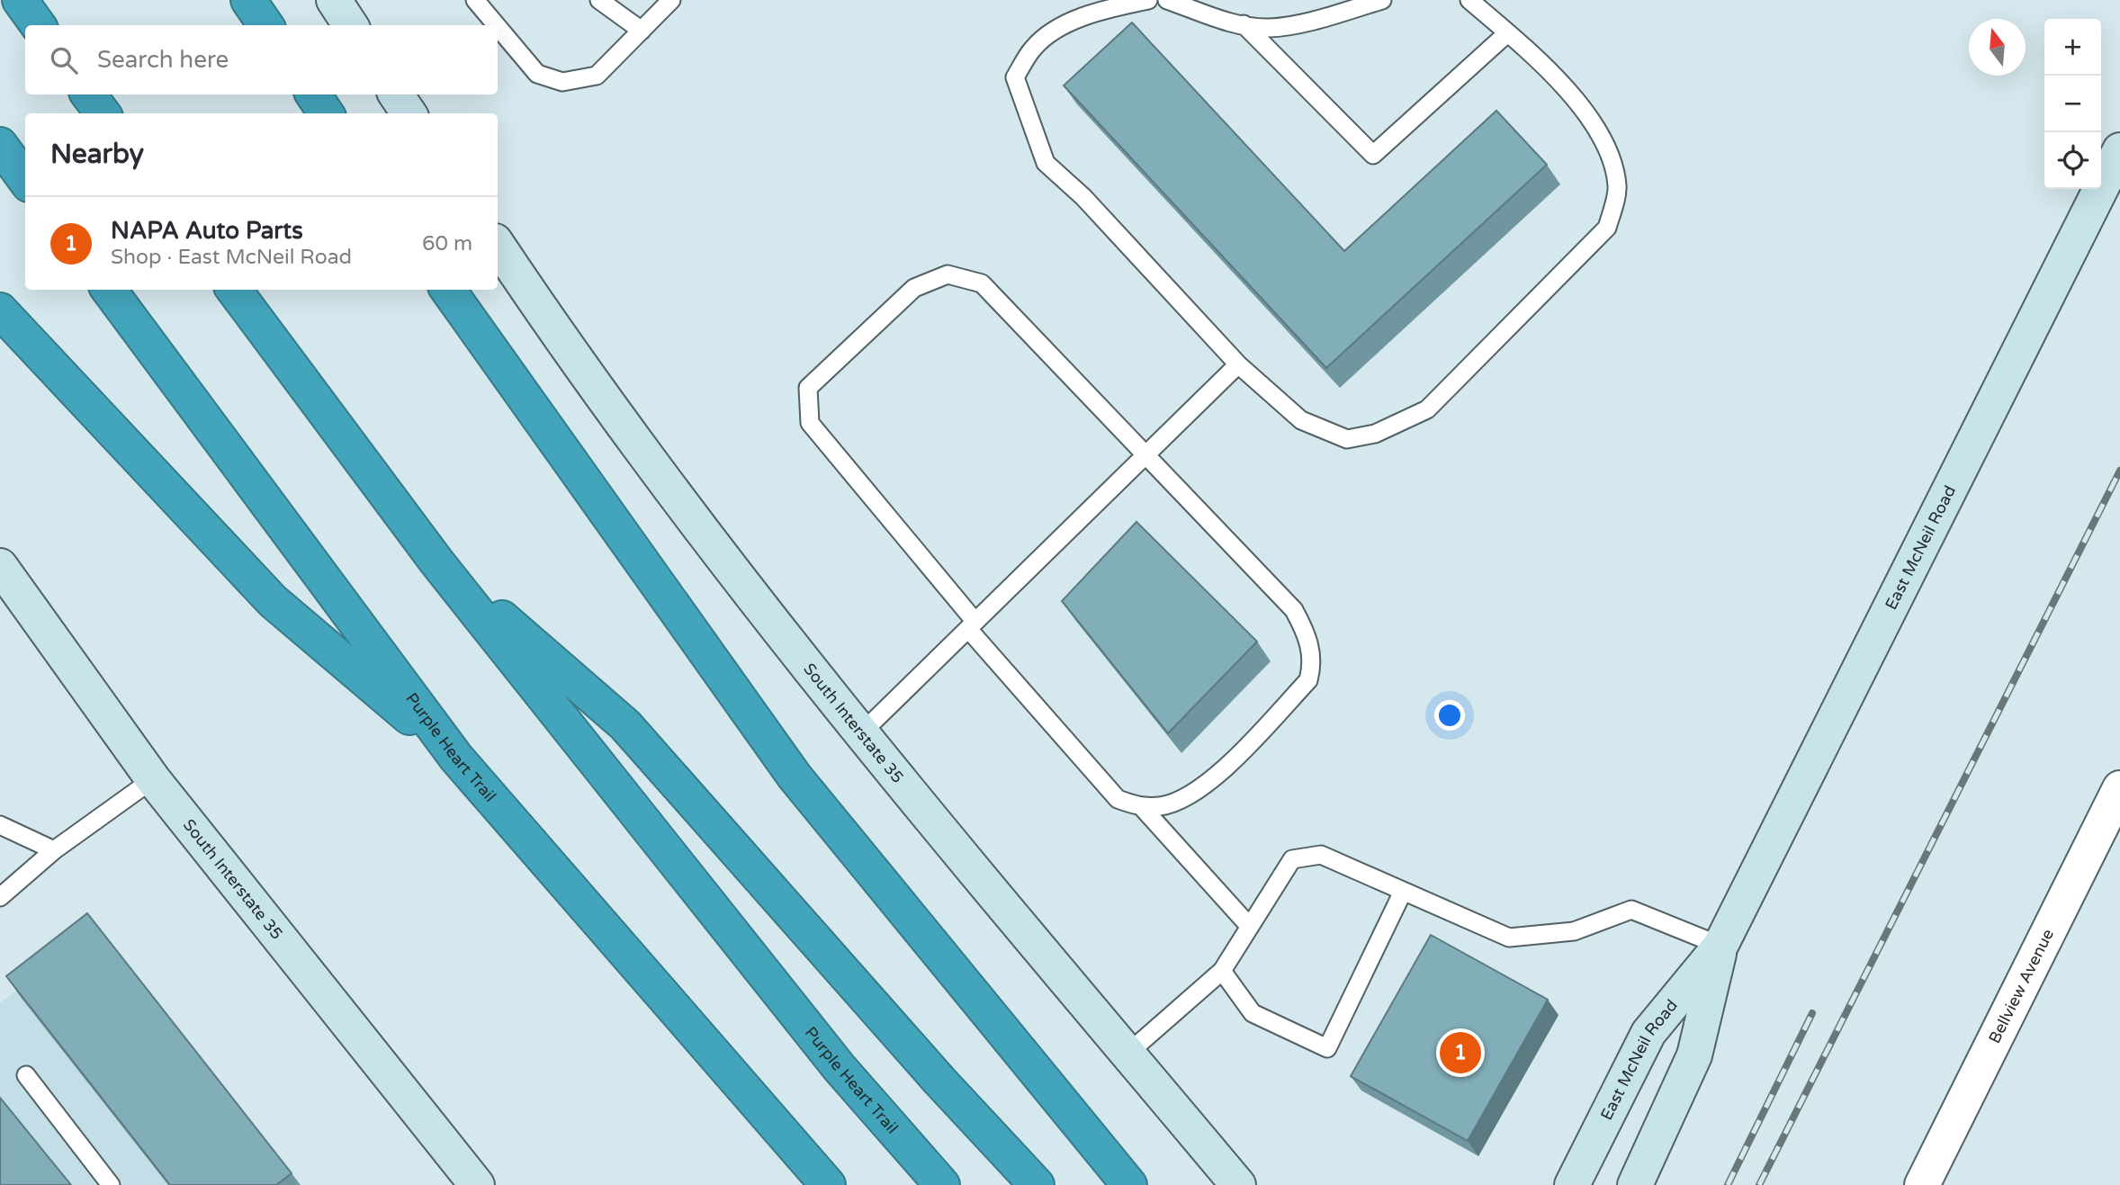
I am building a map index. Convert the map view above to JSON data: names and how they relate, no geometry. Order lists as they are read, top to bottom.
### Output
{
  "streets": {
    "highway": ["Purple Heart Trail"],
    "main road": ["East McNeil Road", "South Interstate 35"],
    "street": ["Bellview Avenue"]
  },
  "north": "top",
  "page": {
    "map_buttons": ["+", "−"],
    "search": "Search here",
    "heading": "Nearby",
    "list": [
      {
        "mark": "1",
        "name": "NAPA Auto Parts",
        "note": "Shop · East McNeil Road",
        "value": "60 m"
      }
    ],
    "pins": "1"
  }
}
